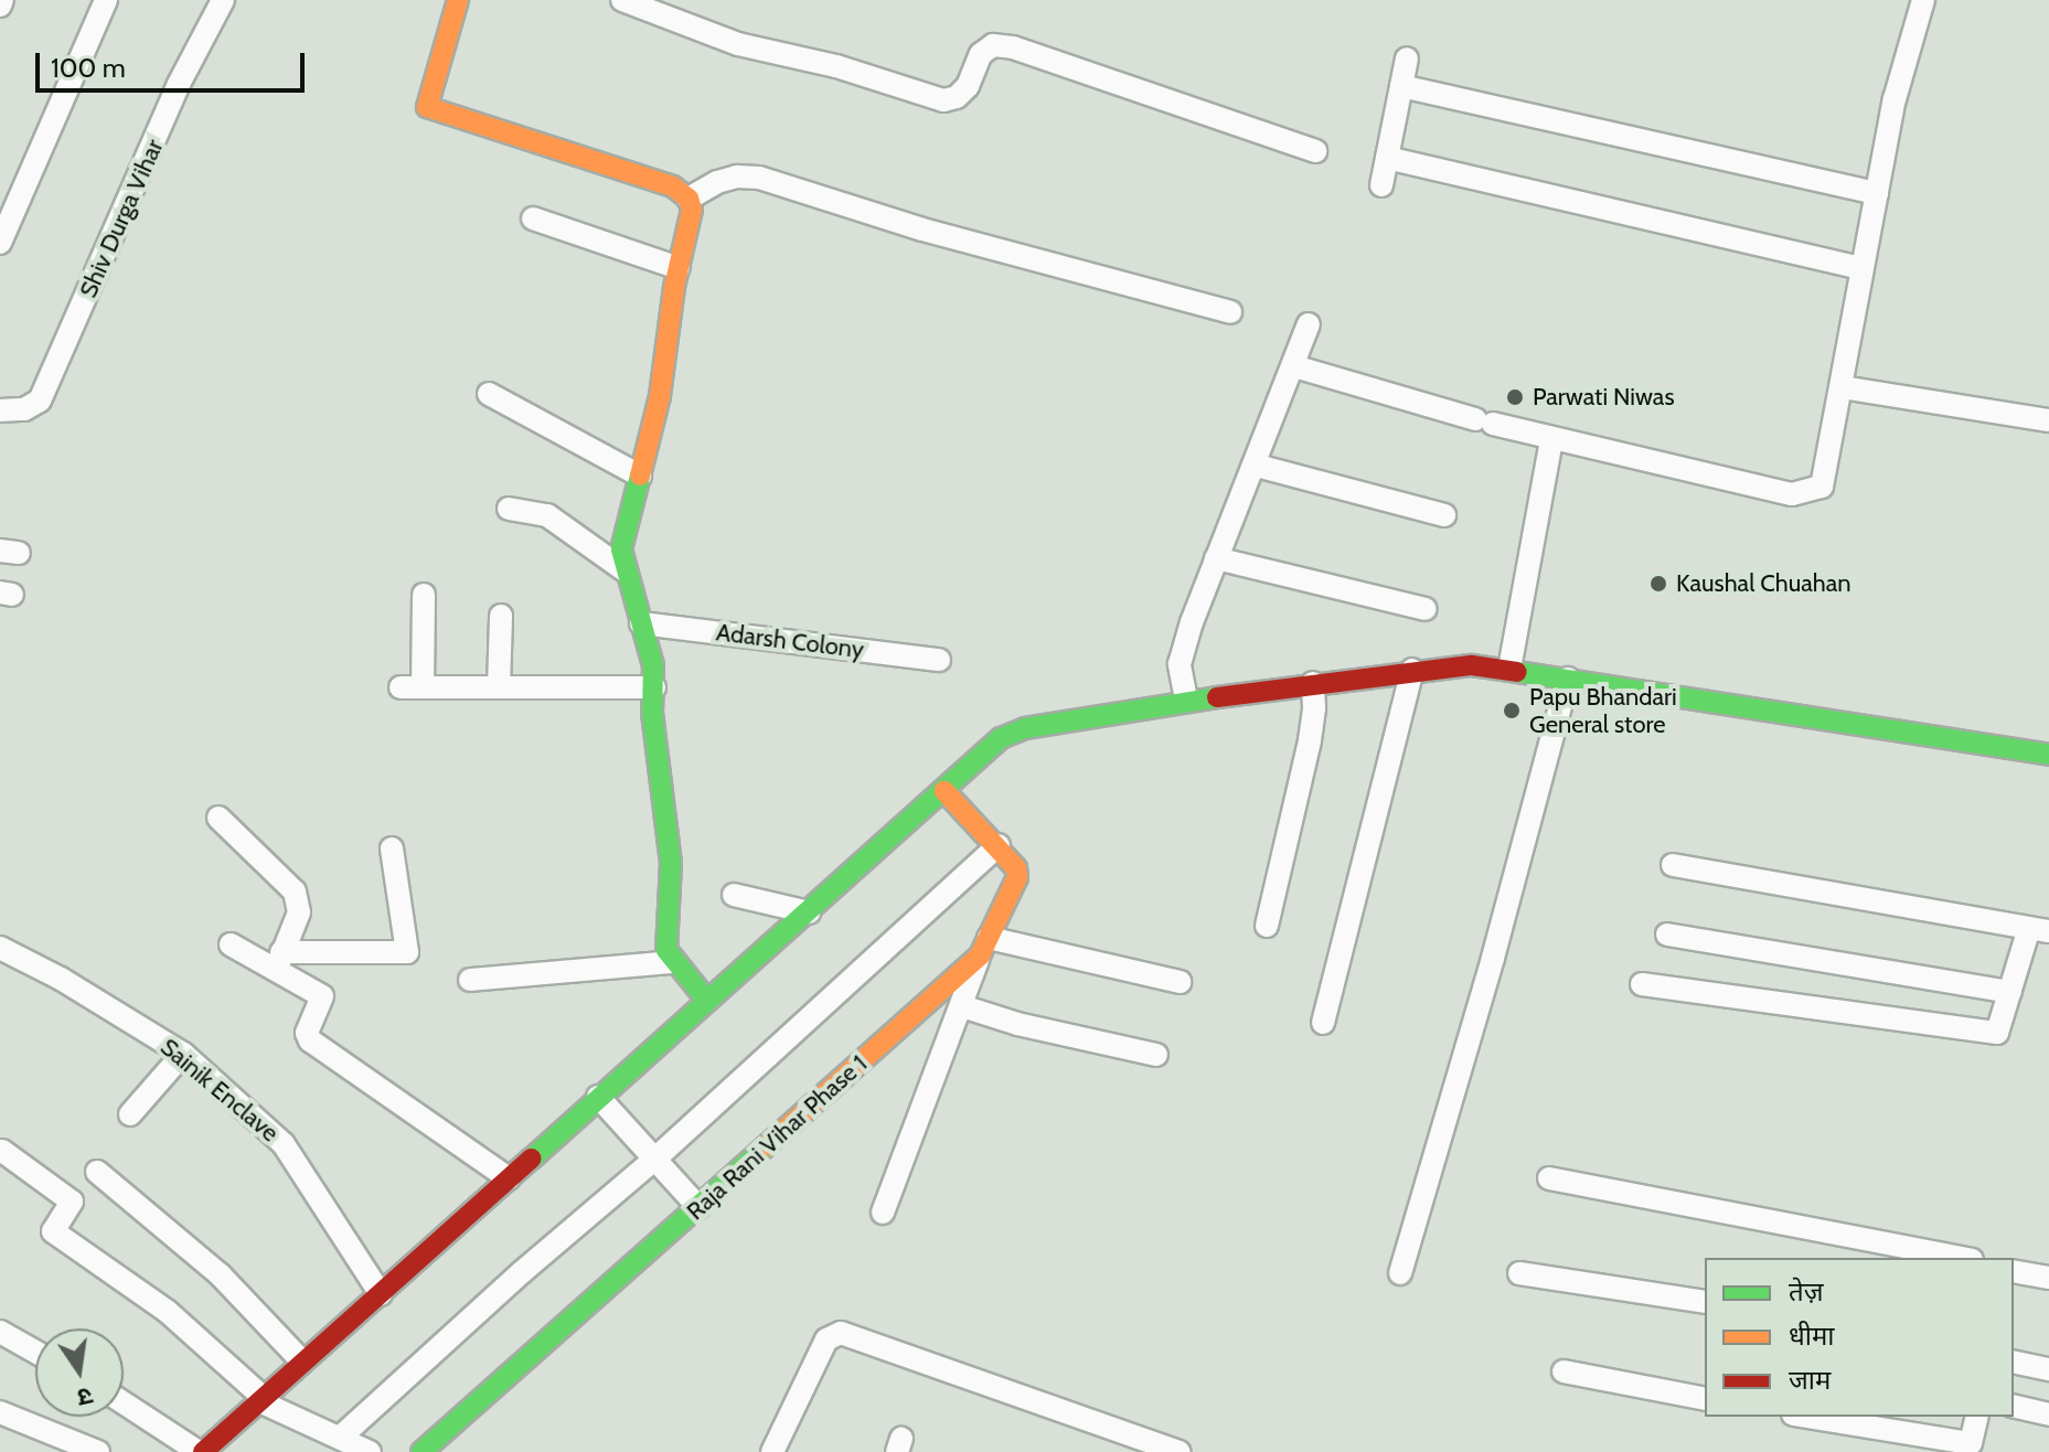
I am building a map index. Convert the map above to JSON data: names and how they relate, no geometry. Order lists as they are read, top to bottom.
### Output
{
  "streets": {
    "street": [
      "Shiv Durga Vihar",
      "Adarsh Colony",
      "Sainik Enclave",
      "Raja Rani Vihar Phase 1"
    ]
  },
  "places": ["Parwati Niwas", "Kaushal Chuahan", "Papu Bhandari General store"],
  "legend": ["तेज़", "धीमा", "जाम"],
  "scale_bar": "100 m",
  "north": "bottom"
}
